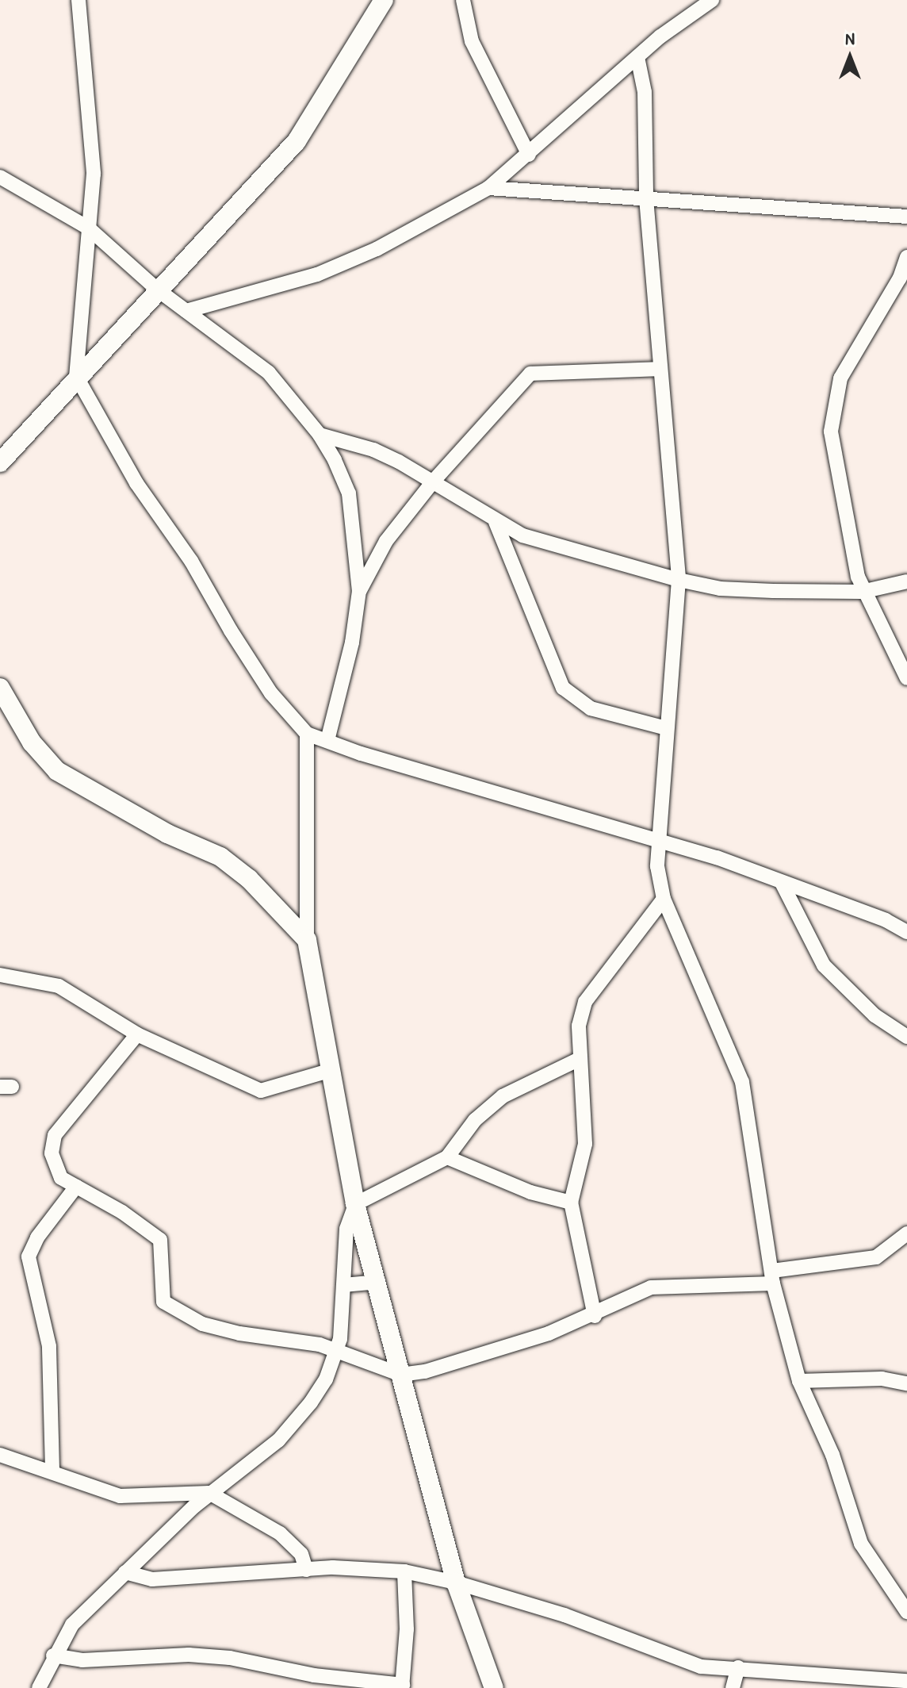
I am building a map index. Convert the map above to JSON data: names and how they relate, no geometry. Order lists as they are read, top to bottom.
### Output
{
  "north": "top"
}
